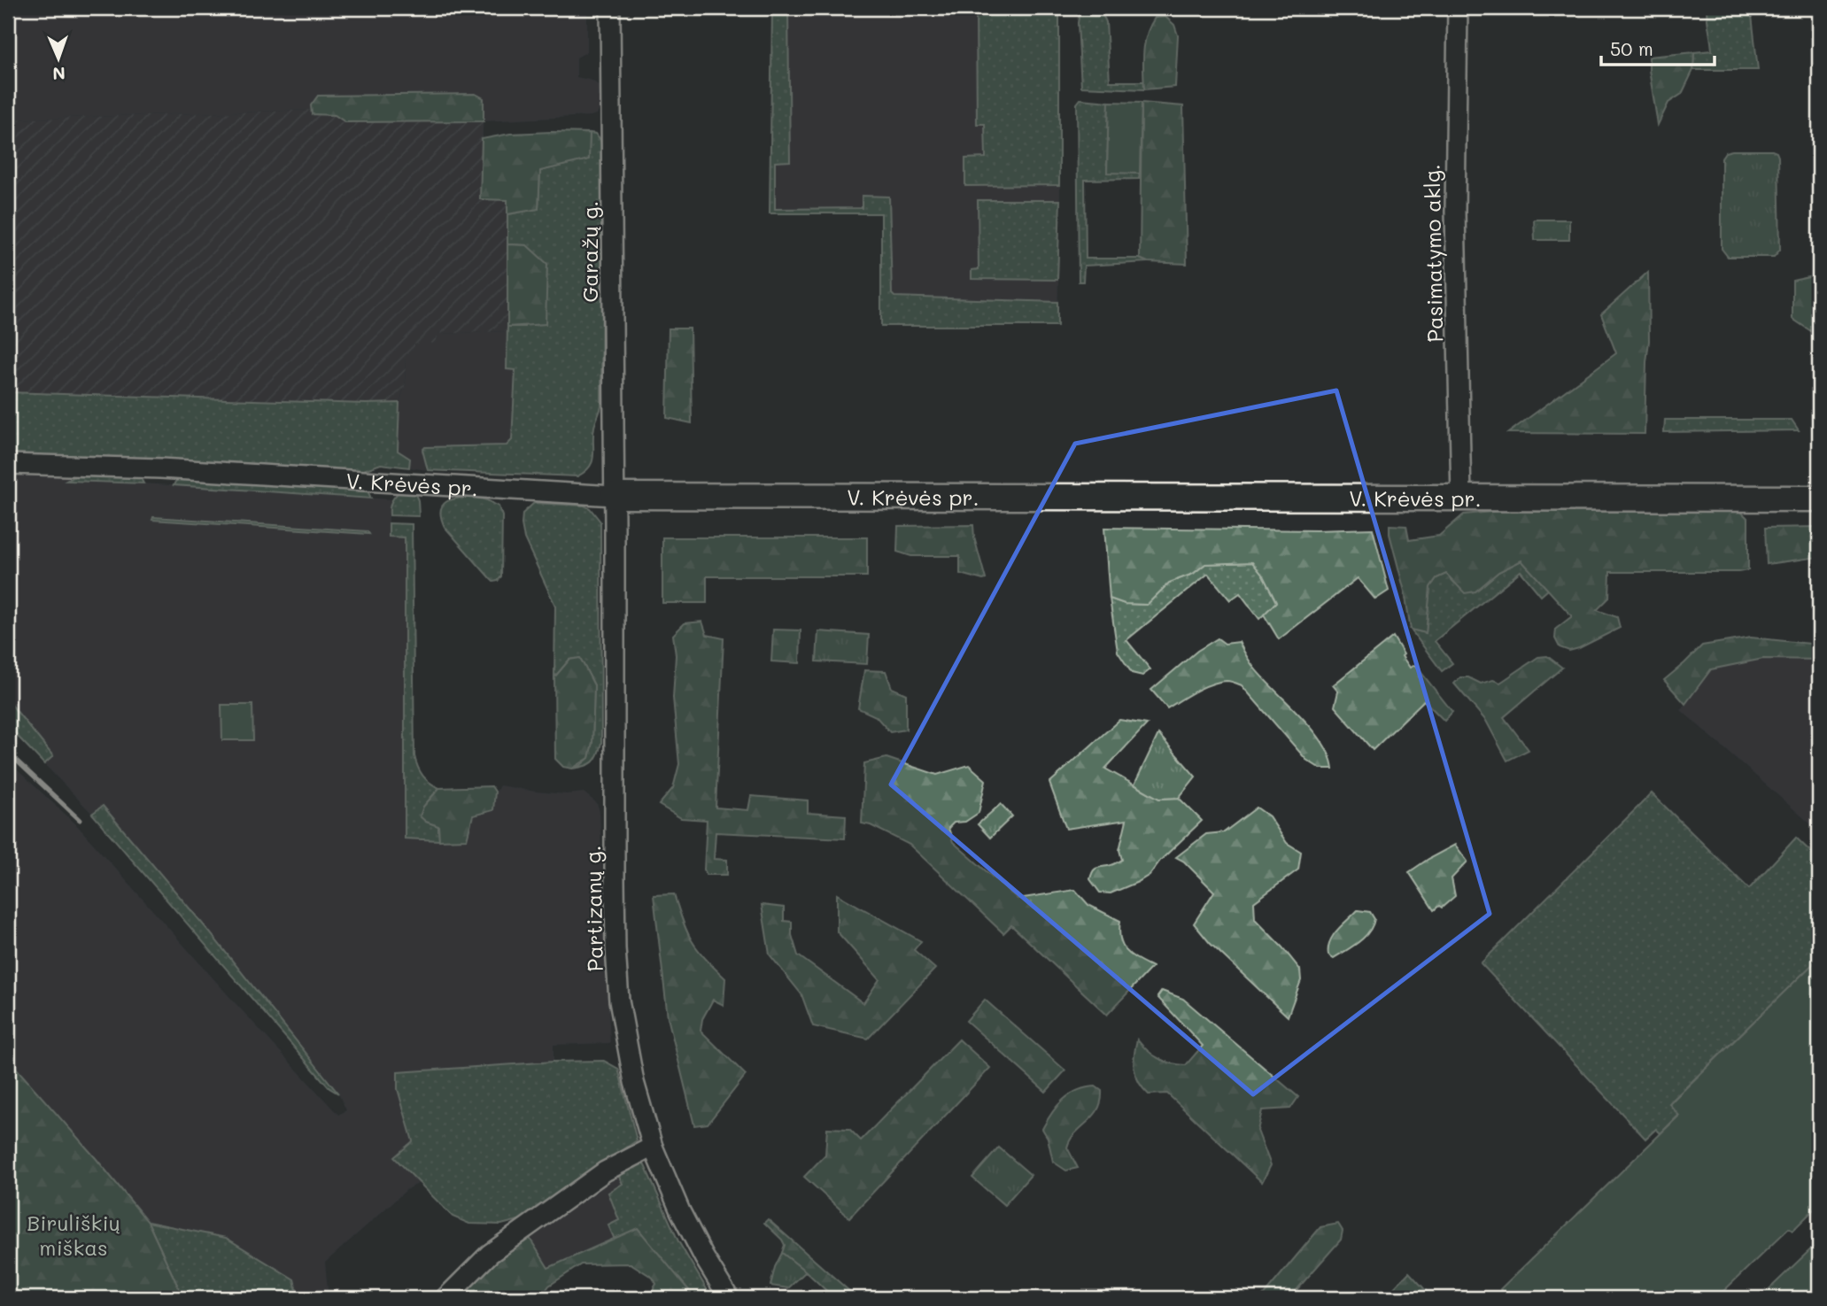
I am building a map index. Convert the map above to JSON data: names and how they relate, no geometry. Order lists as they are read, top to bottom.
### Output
{
  "streets": {
    "main road": ["V. Krėvės pr."],
    "street": ["Garažų g.", "Pasimatymo aklg.", "Partizanų g."]
  },
  "crossings": [
    ["Garažų g.", "V. Krėvės pr."],
    ["Garažų g.", "Partizanų g."],
    ["Pasimatymo aklg.", "V. Krėvės pr."],
    ["V. Krėvės pr.", "Partizanų g."]
  ],
  "parks": ["Biruliškių miškas"],
  "scale_bar": "50 m",
  "north": "bottom"
}
